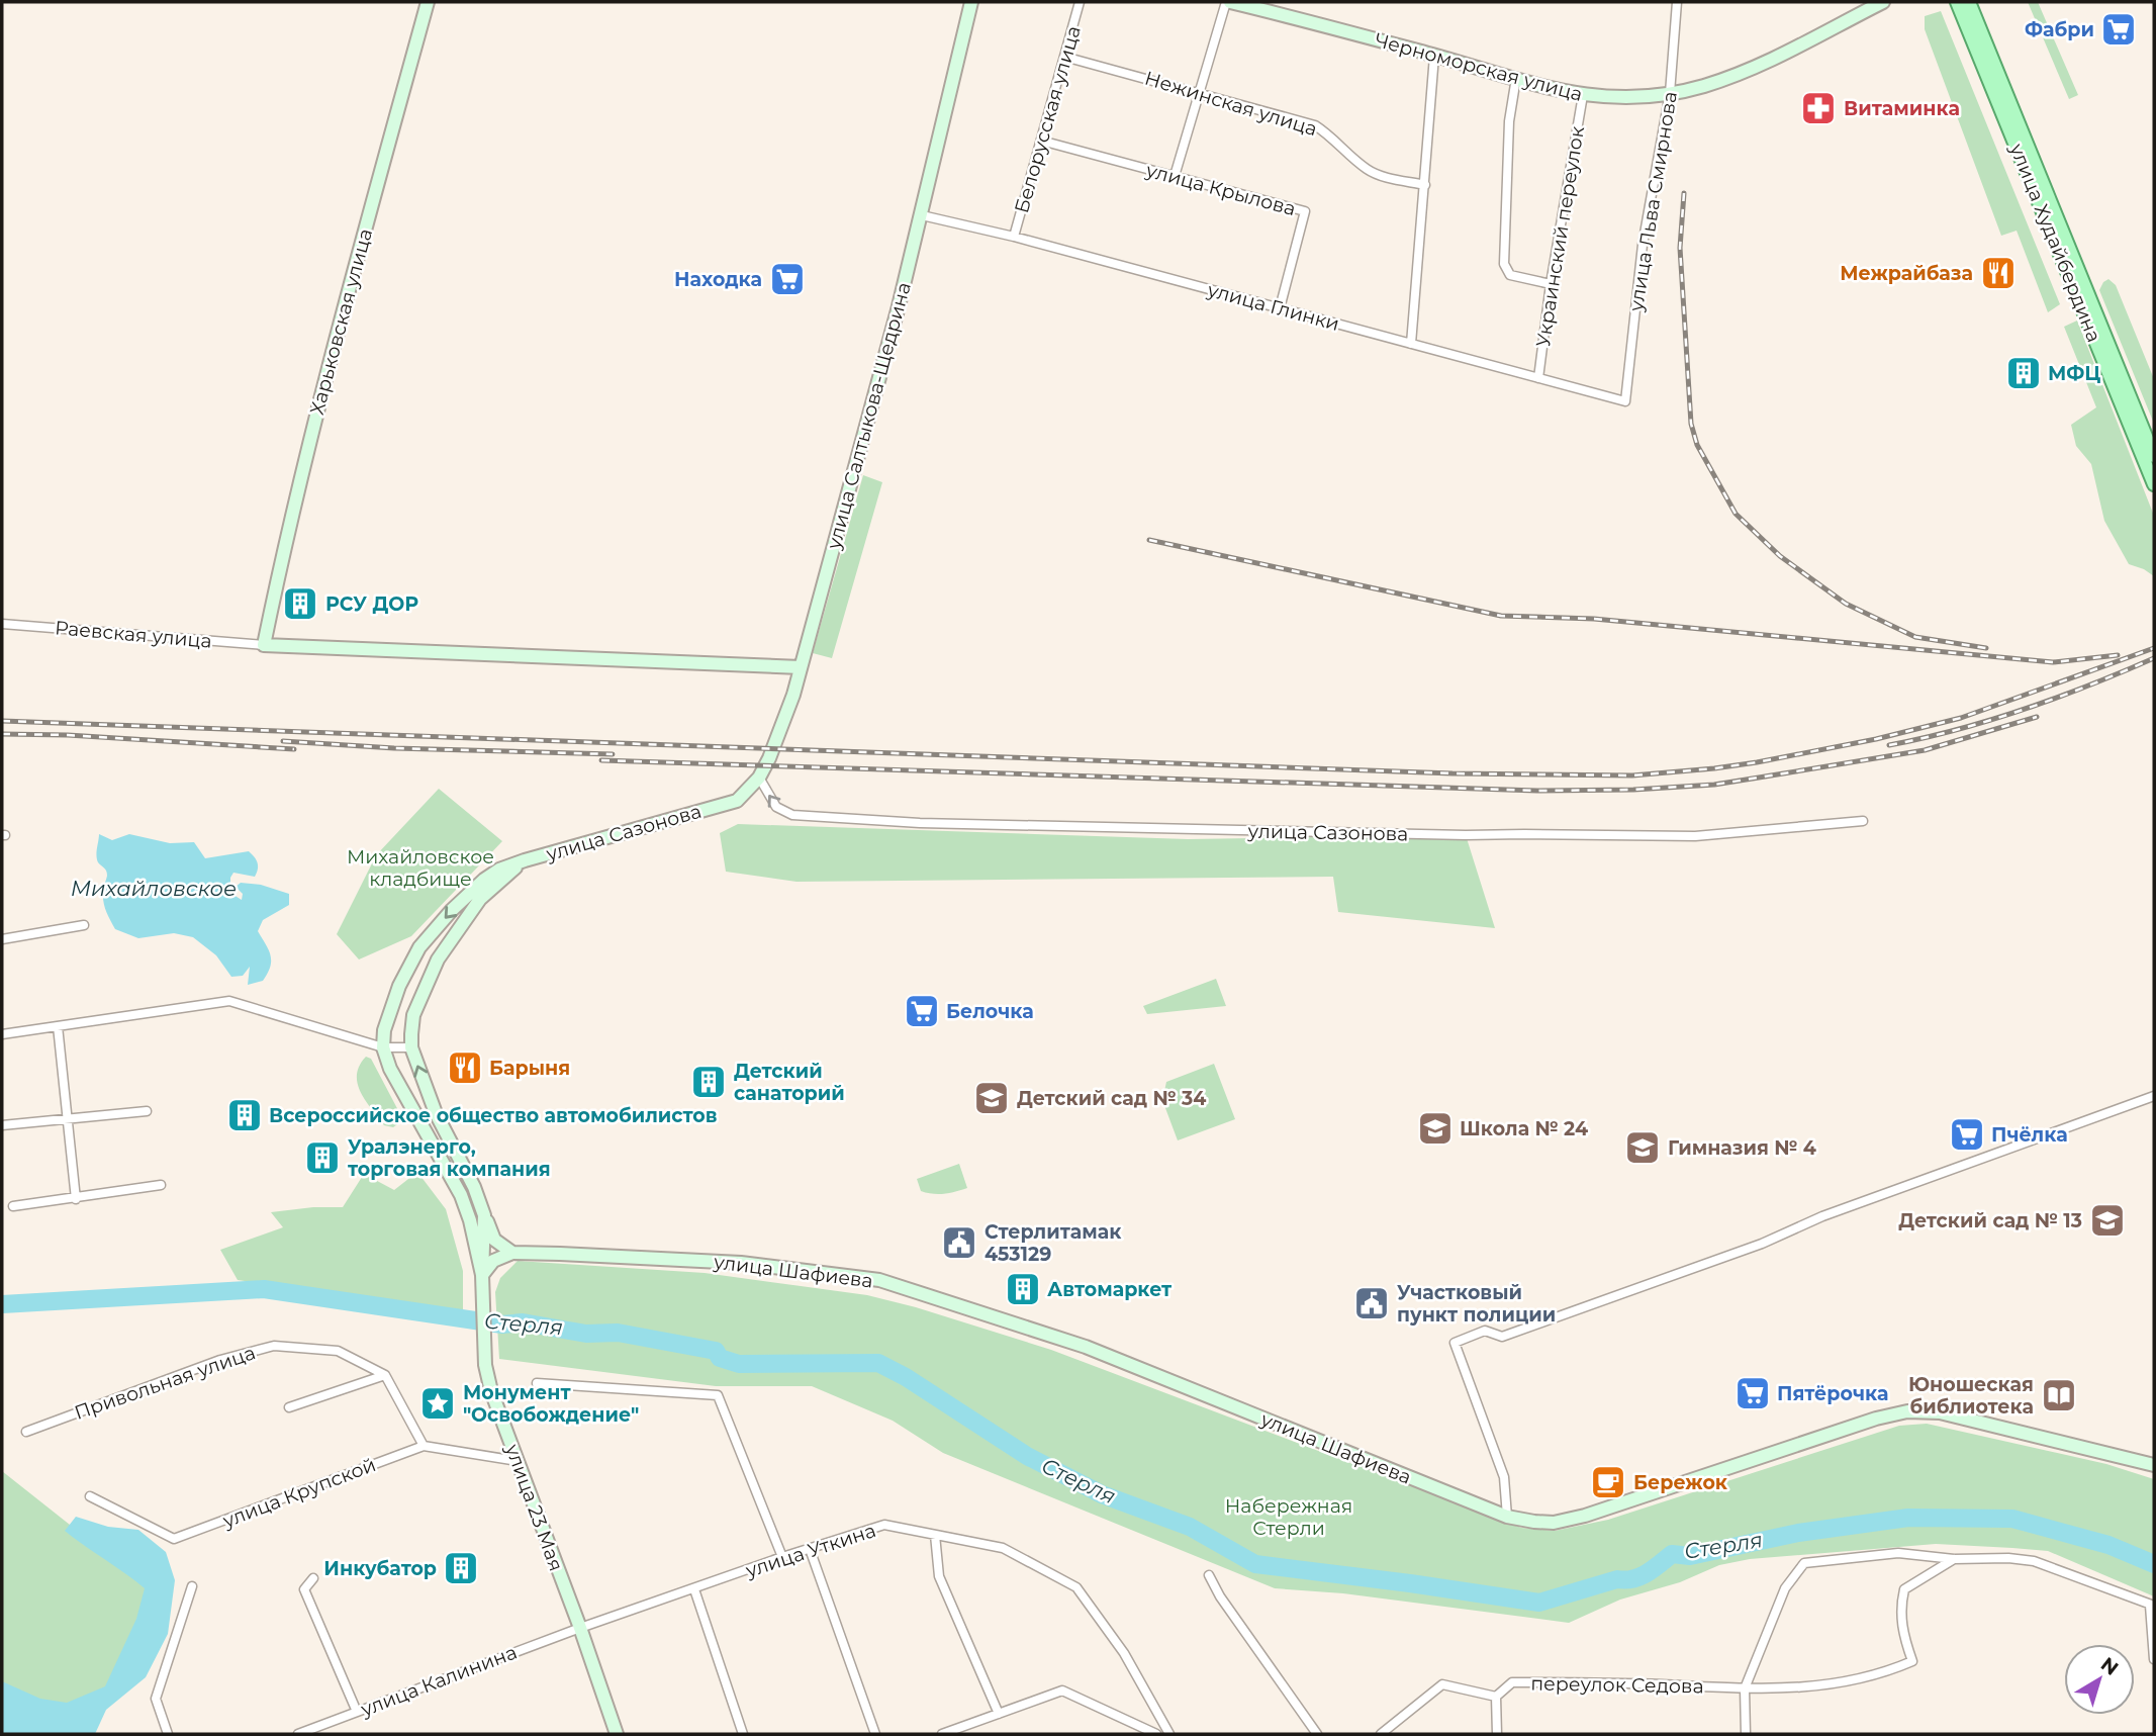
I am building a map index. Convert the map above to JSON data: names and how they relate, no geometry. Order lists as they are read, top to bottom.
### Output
{
  "streets": {
    "main road": [
      "Черноморская улица",
      "улица Худайбердина",
      "Харьковская улица",
      "улица Салтыкова-Щедрина",
      "улица Сазонова",
      "улица Шафиева",
      "улица 23 Мая"
    ],
    "street": [
      "Нежинская улица",
      "Белорусская улица",
      "улица Крылова",
      "улица Льва Смирнова",
      "Украинский переулок",
      "улица Глинки",
      "Раевская улица",
      "Привольная улица",
      "улица Крупской",
      "улица Уткина",
      "улица Калинина",
      "переулок Седова"
    ]
  },
  "crossings": [
    ["Черноморская улица", "улица Льва Смирнова"],
    ["Черноморская улица", "Украинский переулок"],
    ["Нежинская улица", "Белорусская улица"],
    ["Белорусская улица", "улица Крылова"],
    ["Белорусская улица", "улица Глинки"],
    ["улица Крылова", "улица Глинки"],
    ["улица Льва Смирнова", "улица Глинки"],
    ["Украинский переулок", "улица Глинки"],
    ["улица Глинки", "улица Салтыкова-Щедрина"],
    ["Харьковская улица", "Раевская улица"],
    ["улица Салтыкова-Щедрина", "улица Сазонова"],
    ["улица Сазонова", "улица 23 Мая"],
    ["улица Крупской", "улица 23 Мая"],
    ["улица 23 Мая", "улица Уткина"],
    ["улица 23 Мая", "улица Калинина"],
    ["улица Уткина", "улица Калинина"]
  ],
  "one_way": ["улица Сазонова"],
  "water": ["Михайловское", "Стерля"],
  "parks": ["Михайловское кладбище", "Набережная Стерли"],
  "places": {
    "supermarket": [
      "Фабри",
      "Находка",
      "Белочка",
      "Пчёлка",
      "Пятёрочка"
    ],
    "pharmacy": ["Витаминка"],
    "restaurant": ["Межрайбаза", "Барыня"],
    "building": [
      "МФЦ",
      "РСУ ДОР",
      "Детский санаторий",
      "Всероссийское общество автомобилистов",
      "Уралэнерго, торговая компания",
      "Автомаркет",
      "Инкубатор"
    ],
    "school or university": [
      "Детский сад № 34",
      "Школа № 24",
      "Гимназия № 4",
      "Детский сад № 13"
    ],
    "public building": ["Стерлитамак 453129", "Участковый пункт полиции"],
    "library": ["Юношеская библиотека"],
    "place": ["Монумент \"Освобождение\""],
    "cafe": ["Бережок"]
  },
  "north": "top right"
}
